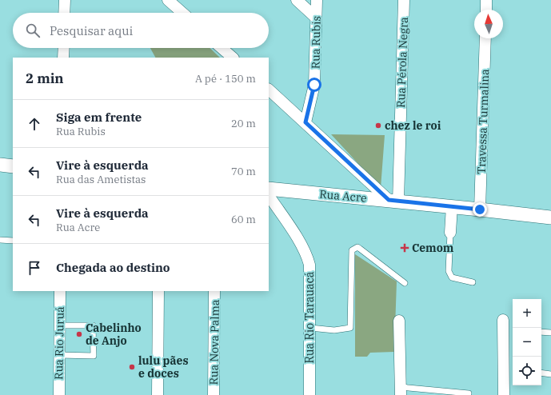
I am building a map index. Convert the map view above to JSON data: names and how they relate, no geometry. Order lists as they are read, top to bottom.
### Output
{
  "streets": {
    "street": [
      "Rua Rubis",
      "Rua Pérola Negra",
      "Travessa Turmalina",
      "Rua Acre",
      "Rua Rio Tarauacá",
      "Rua Nova Palma",
      "Rua Rio Juruá"
    ]
  },
  "crossings": [
    ["Rua Pérola Negra", "Rua Acre"],
    ["Travessa Turmalina", "Rua Acre"]
  ],
  "places": {
    "other": ["chez le roi", "Cabelinho de Anjo", "lulu pães e doces"],
    "health": ["Cemom"]
  },
  "north": "top",
  "page": {
    "search": "Pesquisar aqui",
    "heading": ["2 min", "A pé · 150 m"],
    "list": [
      ["Siga em frente", "Rua Rubis", "20 m"],
      ["Vire à esquerda", "Rua das Ametistas", "70 m"],
      ["Vire à esquerda", "Rua Acre", "60 m"],
      "Chegada ao destino"
    ],
    "map_buttons": ["+", "−"]
  }
}
